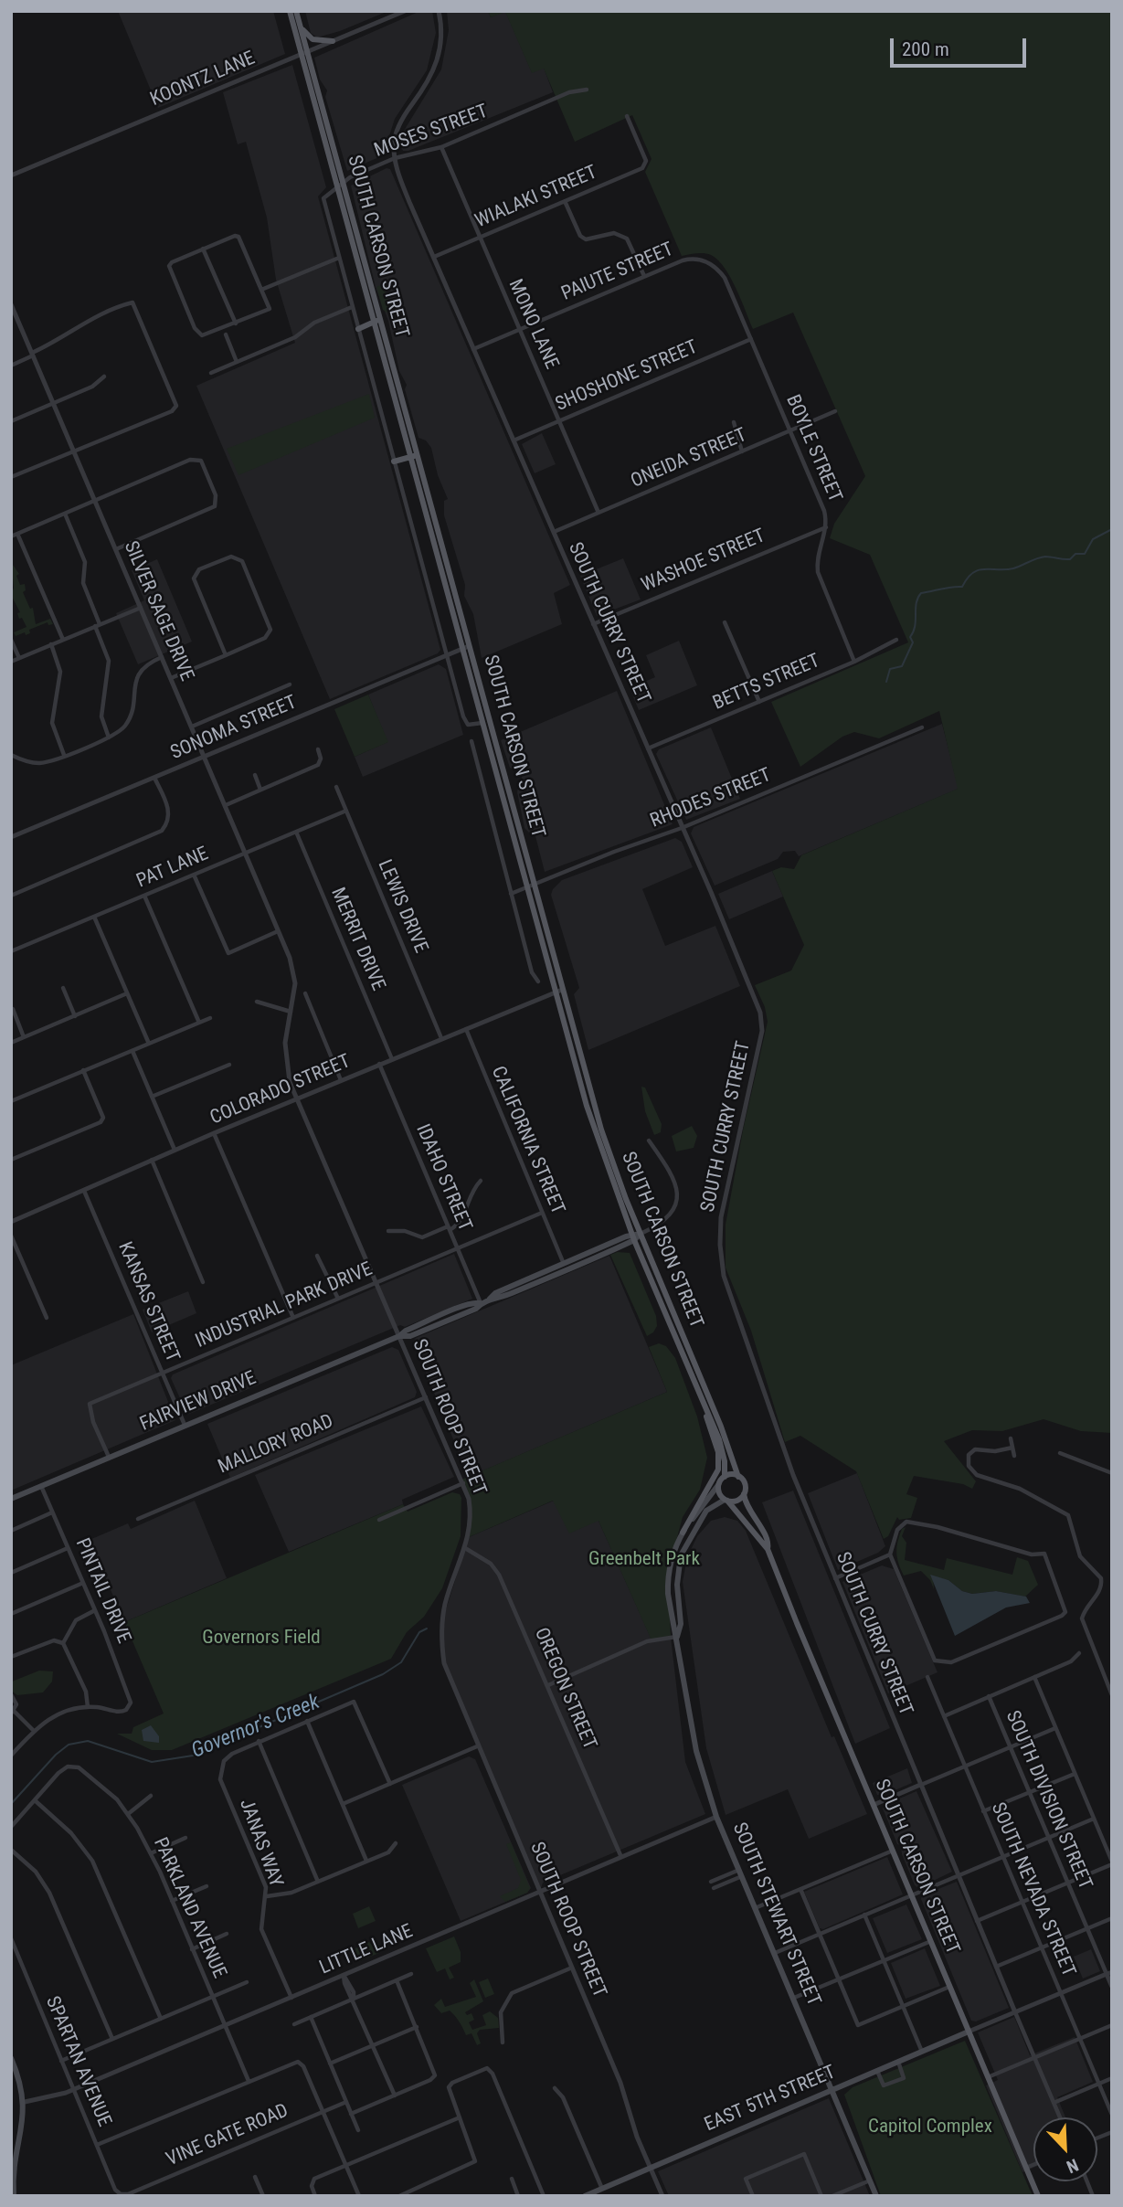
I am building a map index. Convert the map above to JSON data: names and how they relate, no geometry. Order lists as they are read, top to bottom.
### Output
{
  "streets": {
    "main road": [
      "SOUTH CARSON STREET",
      "FAIRVIEW DRIVE",
      "SOUTH STEWART STREET",
      "EAST 5TH STREET"
    ],
    "street": [
      "KOONTZ LANE",
      "MOSES STREET",
      "WIALAKI STREET",
      "PAIUTE STREET",
      "MONO LANE",
      "SHOSHONE STREET",
      "BOYLE STREET",
      "ONEIDA STREET",
      "WASHOE STREET",
      "SILVER SAGE DRIVE",
      "SOUTH CURRY STREET",
      "BETTS STREET",
      "SONOMA STREET",
      "RHODES STREET",
      "PAT LANE",
      "LEWIS DRIVE",
      "MERRIT DRIVE",
      "COLORADO STREET",
      "CALIFORNIA STREET",
      "IDAHO STREET",
      "KANSAS STREET",
      "INDUSTRIAL PARK DRIVE",
      "SOUTH ROOP STREET",
      "MALLORY ROAD",
      "PINTAIL DRIVE",
      "OREGON STREET",
      "SOUTH DIVISION STREET",
      "JANAS WAY",
      "SOUTH NEVADA STREET",
      "PARKLAND AVENUE",
      "LITTLE LANE",
      "SPARTAN AVENUE",
      "VINE GATE ROAD"
    ]
  },
  "crossings": [
    ["KOONTZ LANE", "SOUTH CARSON STREET"],
    ["MOSES STREET", "SOUTH CARSON STREET"],
    ["MOSES STREET", "MONO LANE"],
    ["MOSES STREET", "SOUTH CURRY STREET"],
    ["WIALAKI STREET", "MONO LANE"],
    ["WIALAKI STREET", "SOUTH CURRY STREET"],
    ["SOUTH CARSON STREET", "SONOMA STREET"],
    ["SOUTH CARSON STREET", "RHODES STREET"],
    ["SOUTH CARSON STREET", "COLORADO STREET"],
    ["SOUTH CARSON STREET", "FAIRVIEW DRIVE"],
    ["SOUTH CARSON STREET", "SOUTH STEWART STREET"],
    ["SOUTH CARSON STREET", "EAST 5TH STREET"],
    ["PAIUTE STREET", "MONO LANE"],
    ["PAIUTE STREET", "BOYLE STREET"],
    ["PAIUTE STREET", "SOUTH CURRY STREET"],
    ["MONO LANE", "SHOSHONE STREET"],
    ["MONO LANE", "ONEIDA STREET"],
    ["SHOSHONE STREET", "BOYLE STREET"],
    ["SHOSHONE STREET", "SOUTH CURRY STREET"],
    ["BOYLE STREET", "ONEIDA STREET"],
    ["BOYLE STREET", "WASHOE STREET"],
    ["BOYLE STREET", "BETTS STREET"],
    ["ONEIDA STREET", "SOUTH CURRY STREET"],
    ["WASHOE STREET", "SOUTH CURRY STREET"],
    ["SILVER SAGE DRIVE", "SONOMA STREET"],
    ["SILVER SAGE DRIVE", "PAT LANE"],
    ["SILVER SAGE DRIVE", "SOUTH ROOP STREET"],
    ["SOUTH CURRY STREET", "BETTS STREET"],
    ["SOUTH CURRY STREET", "RHODES STREET"],
    ["PAT LANE", "LEWIS DRIVE"],
    ["PAT LANE", "MERRIT DRIVE"],
    ["LEWIS DRIVE", "COLORADO STREET"],
    ["MERRIT DRIVE", "COLORADO STREET"],
    ["COLORADO STREET", "CALIFORNIA STREET"],
    ["COLORADO STREET", "IDAHO STREET"],
    ["COLORADO STREET", "KANSAS STREET"],
    ["COLORADO STREET", "SOUTH ROOP STREET"],
    ["CALIFORNIA STREET", "INDUSTRIAL PARK DRIVE"],
    ["CALIFORNIA STREET", "FAIRVIEW DRIVE"],
    ["IDAHO STREET", "INDUSTRIAL PARK DRIVE"],
    ["IDAHO STREET", "FAIRVIEW DRIVE"],
    ["KANSAS STREET", "INDUSTRIAL PARK DRIVE"],
    ["KANSAS STREET", "FAIRVIEW DRIVE"],
    ["INDUSTRIAL PARK DRIVE", "FAIRVIEW DRIVE"],
    ["INDUSTRIAL PARK DRIVE", "SOUTH ROOP STREET"],
    ["FAIRVIEW DRIVE", "SOUTH ROOP STREET"],
    ["FAIRVIEW DRIVE", "PINTAIL DRIVE"],
    ["SOUTH ROOP STREET", "MALLORY ROAD"],
    ["SOUTH ROOP STREET", "OREGON STREET"],
    ["SOUTH ROOP STREET", "LITTLE LANE"],
    ["SOUTH ROOP STREET", "EAST 5TH STREET"],
    ["OREGON STREET", "LITTLE LANE"],
    ["JANAS WAY", "LITTLE LANE"],
    ["PARKLAND AVENUE", "LITTLE LANE"],
    ["SOUTH STEWART STREET", "LITTLE LANE"],
    ["SOUTH STEWART STREET", "EAST 5TH STREET"],
    ["LITTLE LANE", "SPARTAN AVENUE"],
    ["SPARTAN AVENUE", "VINE GATE ROAD"]
  ],
  "water": ["Governor's Creek"],
  "parks": ["Greenbelt Park", "Governors Field", "Capitol Complex"],
  "scale_bar": "200 m",
  "north": "bottom right"
}
